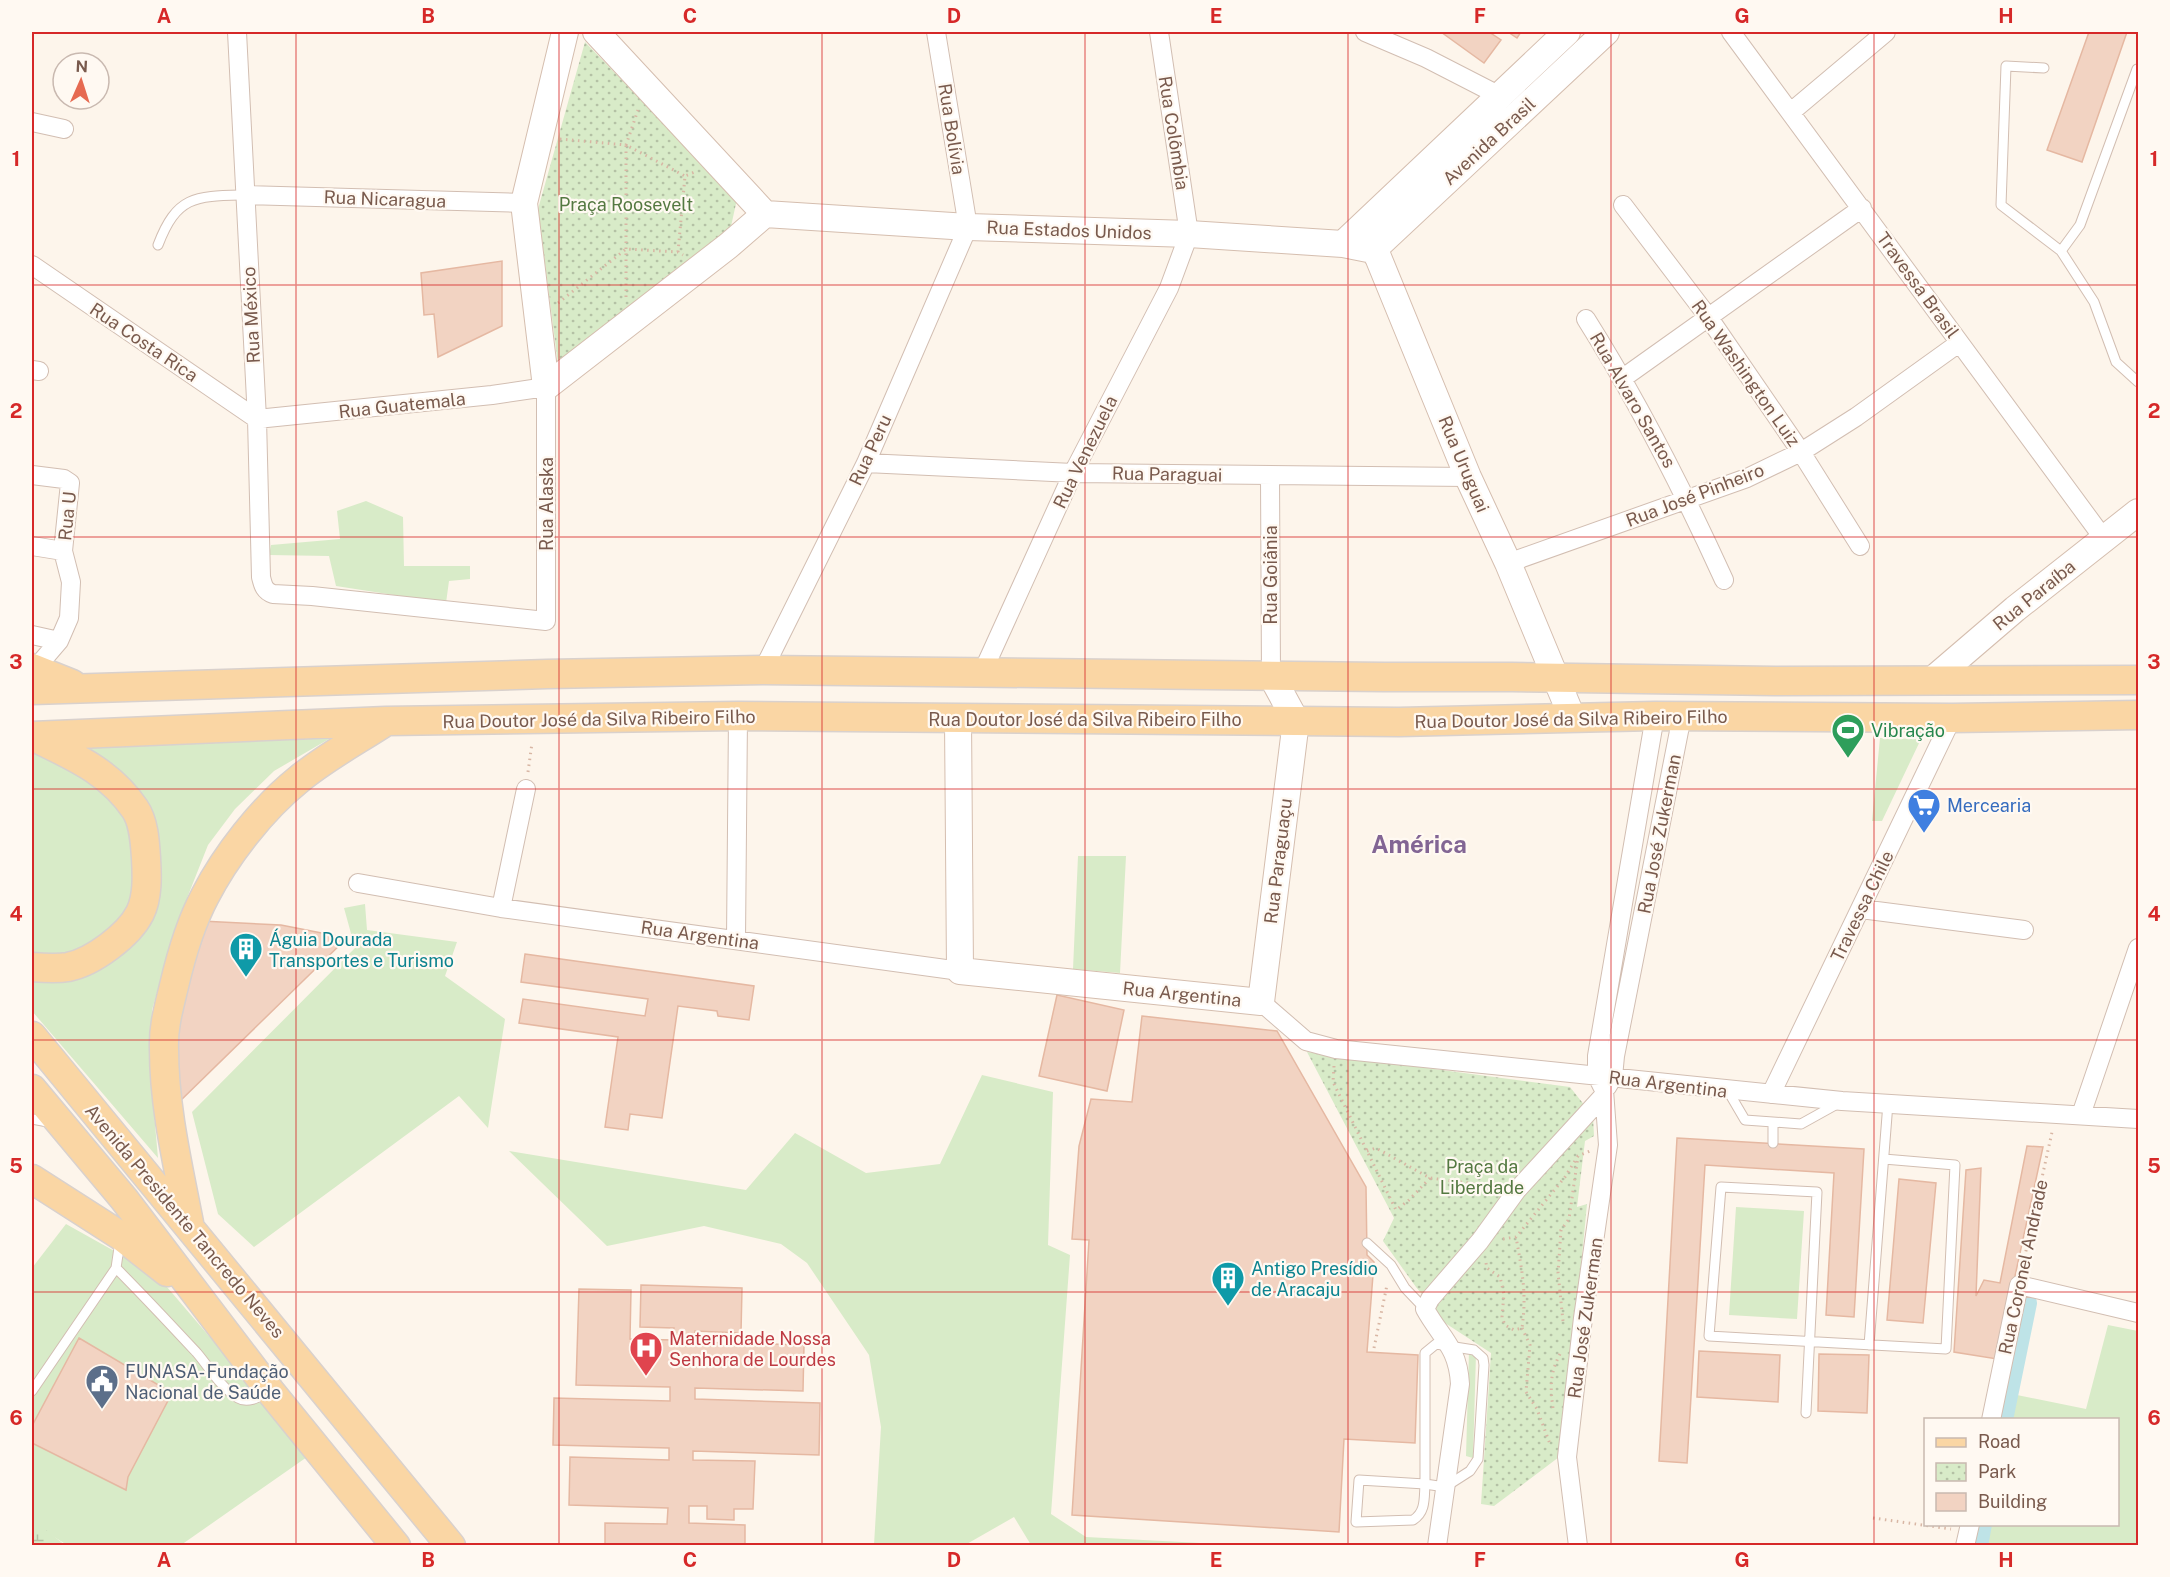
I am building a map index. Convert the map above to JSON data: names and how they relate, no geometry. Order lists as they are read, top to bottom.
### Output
{
  "streets": {
    "main road": ["Rua Doutor José da Silva Ribeiro Filho", "Avenida Presidente Tancredo Neves"],
    "street": [
      "Rua Bolívia",
      "Rua Colômbia",
      "Avenida Brasil",
      "Rua Nicaragua",
      "Rua Estados Unidos",
      "Travessa Brasil",
      "Rua México",
      "Rua Costa Rica",
      "Rua Washington Luiz",
      "Rua Alvaro Santos",
      "Rua Guatemala",
      "Rua Peru",
      "Rua Venezuela",
      "Rua Uruguai",
      "Rua Paraguai",
      "Rua José Pinheiro",
      "Rua Alaska",
      "Rua U",
      "Rua Goiânia",
      "Rua Paraíba",
      "Rua José Zukerman",
      "Rua Paraguaçu",
      "Travessa Chile",
      "Rua Argentina",
      "Rua Coronel Andrade"
    ]
  },
  "crossings": [
    ["Rua Bolívia", "Rua Estados Unidos"],
    ["Rua Bolívia", "Rua Peru"],
    ["Rua Colômbia", "Rua Estados Unidos"],
    ["Rua Colômbia", "Rua Venezuela"],
    ["Avenida Brasil", "Rua Estados Unidos"],
    ["Avenida Brasil", "Rua Uruguai"],
    ["Rua Nicaragua", "Rua México"],
    ["Rua Estados Unidos", "Rua Peru"],
    ["Rua Estados Unidos", "Rua Venezuela"],
    ["Rua Estados Unidos", "Rua Uruguai"],
    ["Travessa Brasil", "Rua José Pinheiro"],
    ["Travessa Brasil", "Rua Paraíba"],
    ["Rua México", "Rua Costa Rica"],
    ["Rua México", "Rua Guatemala"],
    ["Rua México", "Rua Alaska"],
    ["Rua Costa Rica", "Rua Guatemala"],
    ["Rua Washington Luiz", "Rua José Pinheiro"],
    ["Rua Alvaro Santos", "Rua José Pinheiro"],
    ["Rua Guatemala", "Rua Alaska"],
    ["Rua Peru", "Rua Paraguai"],
    ["Rua Peru", "Rua Doutor José da Silva Ribeiro Filho"],
    ["Rua Venezuela", "Rua Paraguai"],
    ["Rua Venezuela", "Rua Doutor José da Silva Ribeiro Filho"],
    ["Rua Uruguai", "Rua Paraguai"],
    ["Rua Uruguai", "Rua José Pinheiro"],
    ["Rua Uruguai", "Rua Doutor José da Silva Ribeiro Filho"],
    ["Rua Paraguai", "Rua Goiânia"],
    ["Rua U", "Rua Doutor José da Silva Ribeiro Filho"],
    ["Rua Goiânia", "Rua Doutor José da Silva Ribeiro Filho"],
    ["Rua Paraíba", "Rua Doutor José da Silva Ribeiro Filho"],
    ["Rua Doutor José da Silva Ribeiro Filho", "Rua José Zukerman"],
    ["Rua Doutor José da Silva Ribeiro Filho", "Rua Paraguaçu"],
    ["Rua Doutor José da Silva Ribeiro Filho", "Travessa Chile"],
    ["Rua José Zukerman", "Rua Argentina"],
    ["Rua Paraguaçu", "Rua Argentina"],
    ["Travessa Chile", "Rua Argentina"],
    ["Rua Argentina", "Rua Coronel Andrade"]
  ],
  "districts": ["América"],
  "parks": ["Praça Roosevelt", "Praça da Liberdade"],
  "places": {
    "sports": ["Vibração"],
    "supermarket": ["Mercearia"],
    "building": ["Águia Dourada Transportes e Turismo", "Antigo Presídio de Aracaju"],
    "hospital": ["Maternidade Nossa Senhora de Lourdes"],
    "public building": ["FUNASA- Fundação Nacional de Saúde"]
  },
  "legend": ["Road", "Park", "Building"],
  "north": "top",
  "grid": {
    "columns": [
      "A",
      "B",
      "C",
      "D",
      "E",
      "F",
      "G",
      "H"
    ],
    "rows": [
      "1",
      "2",
      "3",
      "4",
      "5",
      "6"
    ]
  }
}
